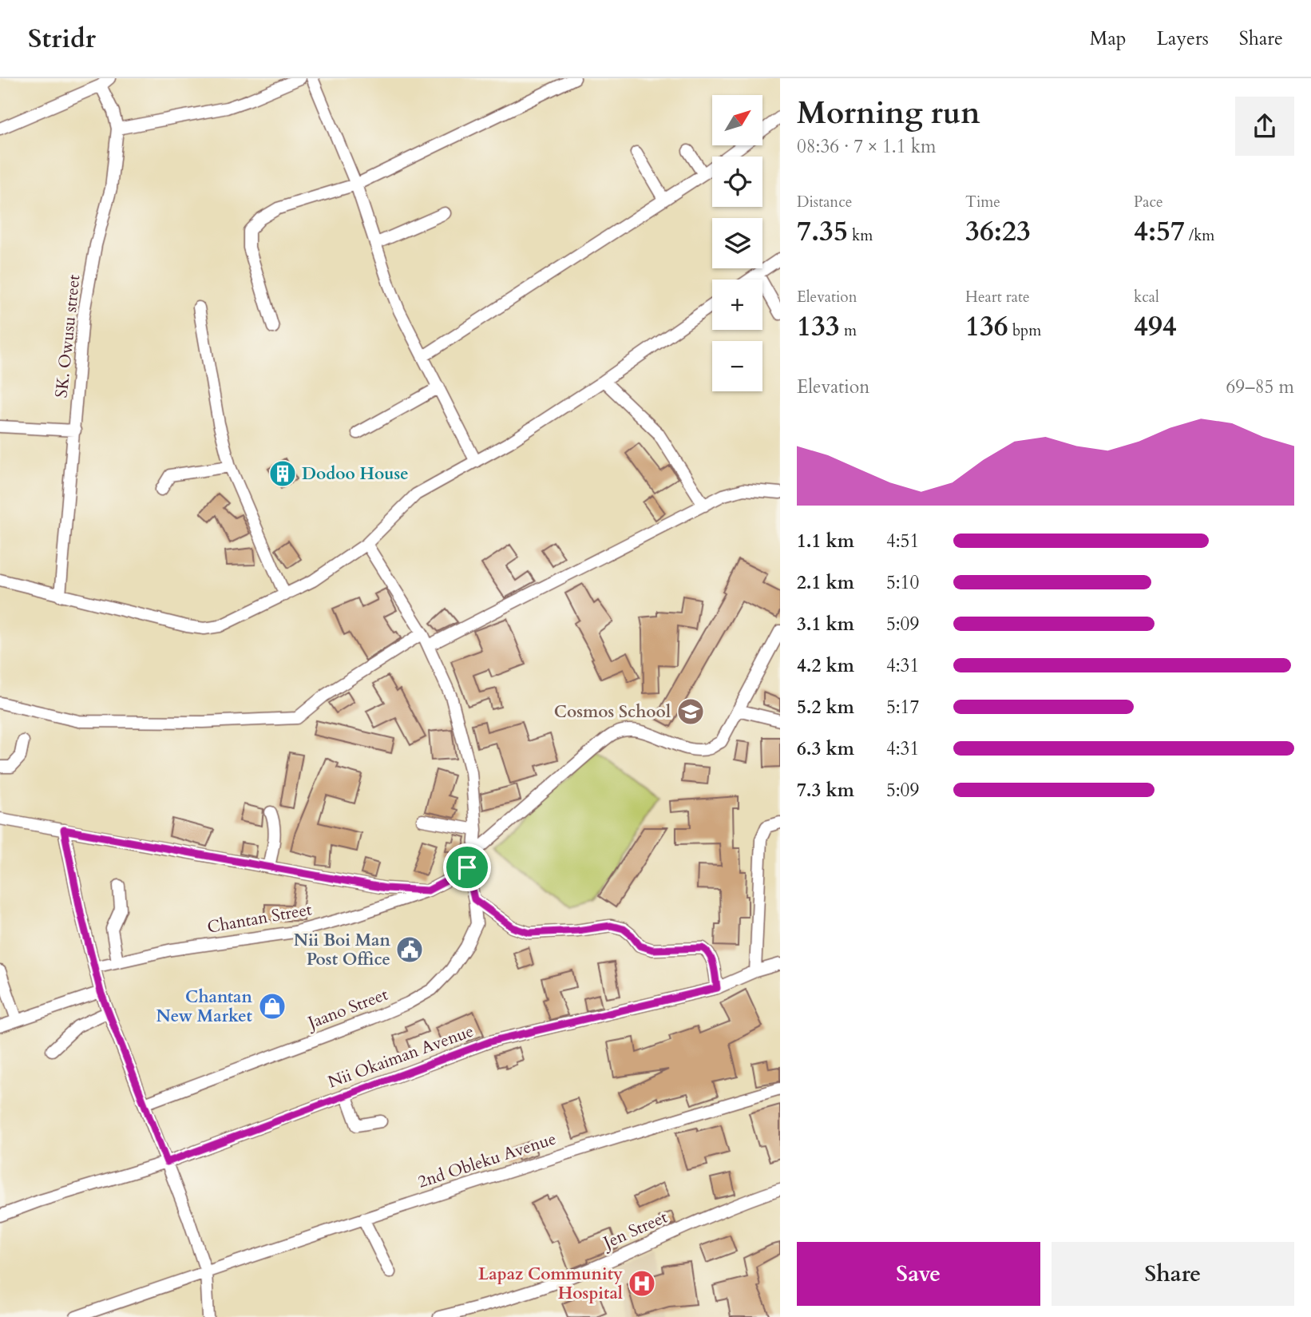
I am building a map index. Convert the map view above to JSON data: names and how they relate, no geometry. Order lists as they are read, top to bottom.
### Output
{
  "streets": {
    "street": [
      "SK. Owusu street",
      "Chantan Street",
      "Jaano Street",
      "Nii Okaiman Avenue",
      "2nd Obleku Avenue",
      "Jen Street"
    ]
  },
  "crossings": [
    ["Chantan Street", "Jaano Street"]
  ],
  "places": {
    "building": ["Dodoo House"],
    "school or university": ["Cosmos School"],
    "public building": ["Nii Boi Man Post Office"],
    "shop": ["Chantan New Market"],
    "hospital": ["Lapaz Community Hospital"]
  },
  "north": "top right",
  "page": {
    "header": "Stridr",
    "nav": ["Map", "Layers", "Share"],
    "heading": ["Morning run", "08:36 · 7 × 1.1 km"],
    "map_buttons": ["+", "−"],
    "stats": [
      ["Distance", "7.35 km"],
      ["Time", "36:23"],
      ["Pace", "4:57 /km"],
      ["Elevation", "133 m"],
      ["Heart rate", "136 bpm"],
      ["kcal", "494"]
    ],
    "chart": ["Elevation", "69–85 m"],
    "list": [
      {
        "name": "1.1 km",
        "note": "4:51"
      },
      {
        "name": "2.1 km",
        "note": "5:10"
      },
      {
        "name": "3.1 km",
        "note": "5:09"
      },
      {
        "name": "4.2 km",
        "note": "4:31"
      },
      {
        "name": "5.2 km",
        "note": "5:17"
      },
      {
        "name": "6.3 km",
        "note": "4:31"
      },
      {
        "name": "7.3 km",
        "note": "5:09"
      }
    ],
    "buttons": ["Save", "Share"]
  }
}
